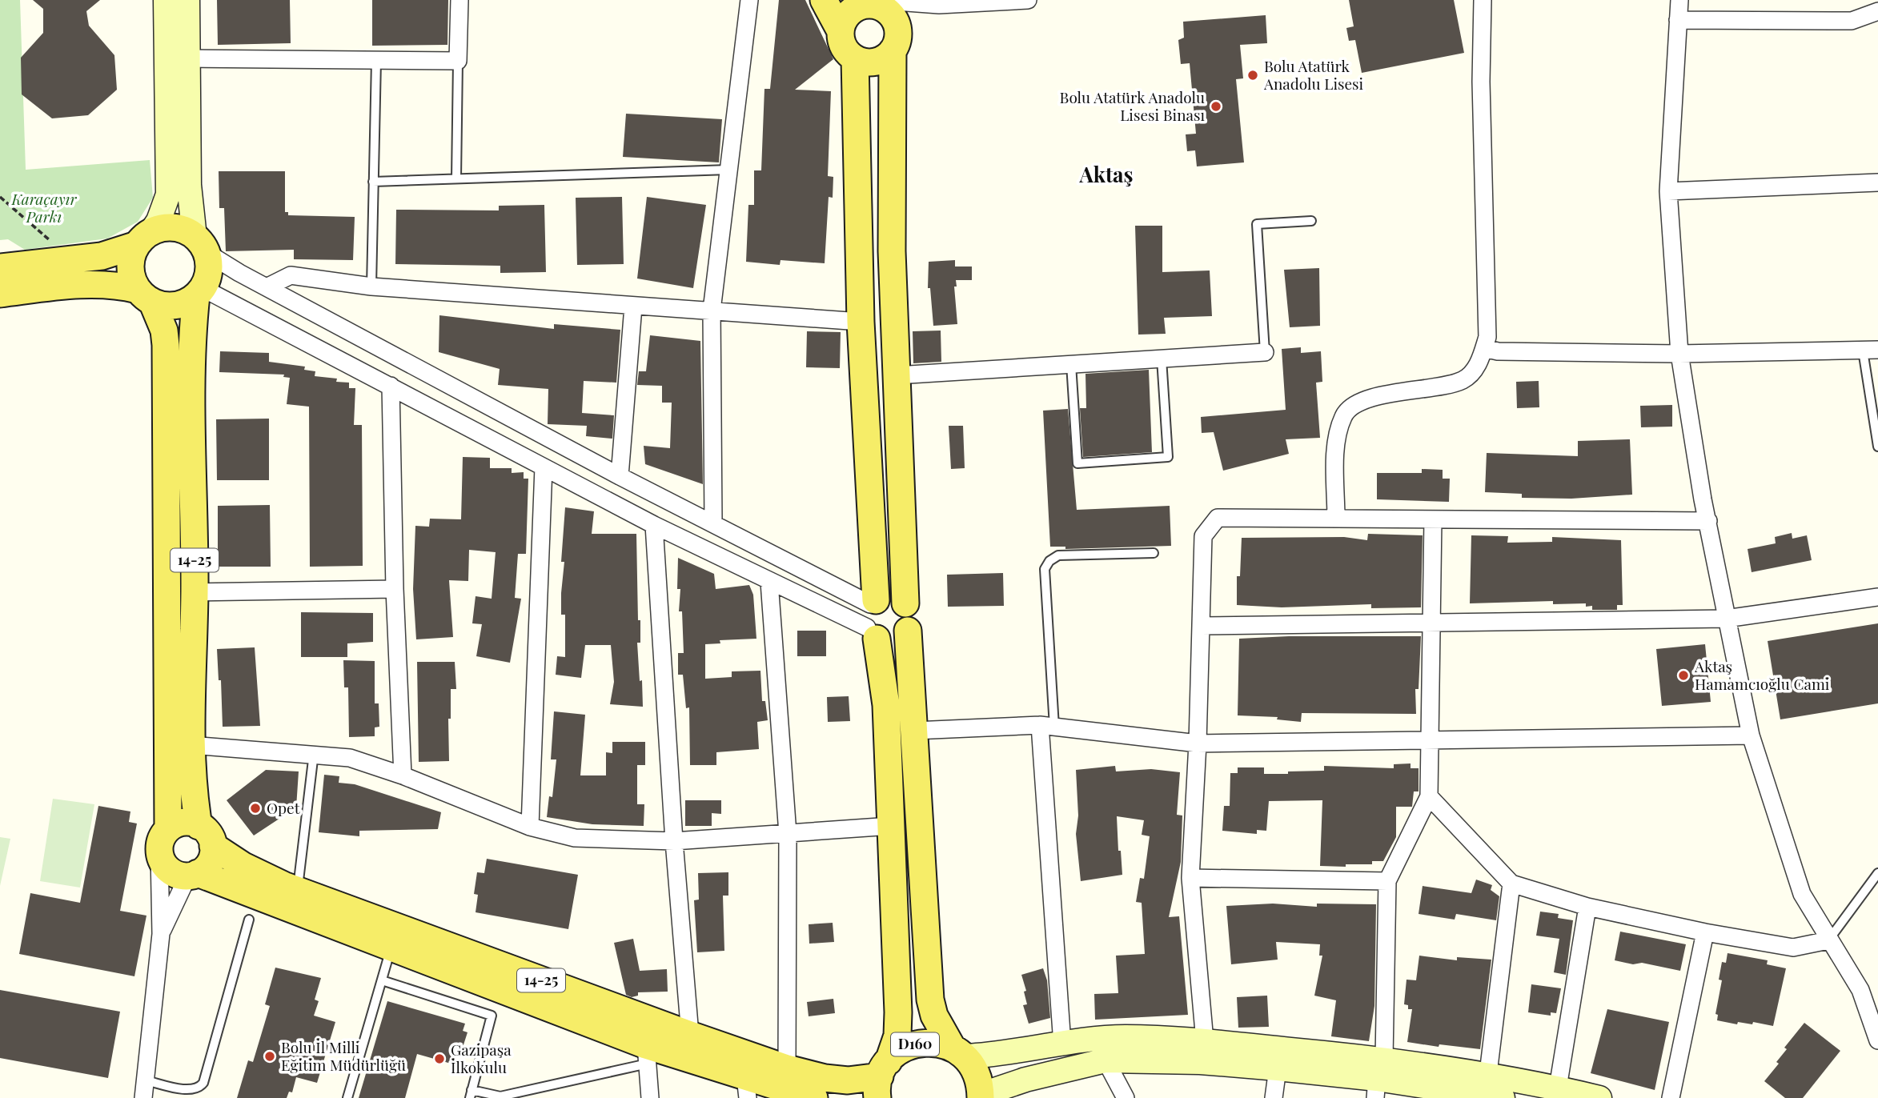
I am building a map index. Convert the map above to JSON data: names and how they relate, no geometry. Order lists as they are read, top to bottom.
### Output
{
  "streets": {
    "main road": ["14-25", "D160"]
  },
  "crossings": [
    ["14-25", "D160"]
  ],
  "districts": ["Aktaş"],
  "parks": ["Karaçayır Parkı"],
  "places": [
    "Bolu Atatürk Anadolu Lisesi",
    "Bolu Atatürk Anadolu Lisesi Binası",
    "Aktaş Hamamcıoğlu Cami",
    "Opet",
    "Bolu İl Milli Eğitim Müdürlüğü",
    "Gazipaşa İlkokulu"
  ]
}
